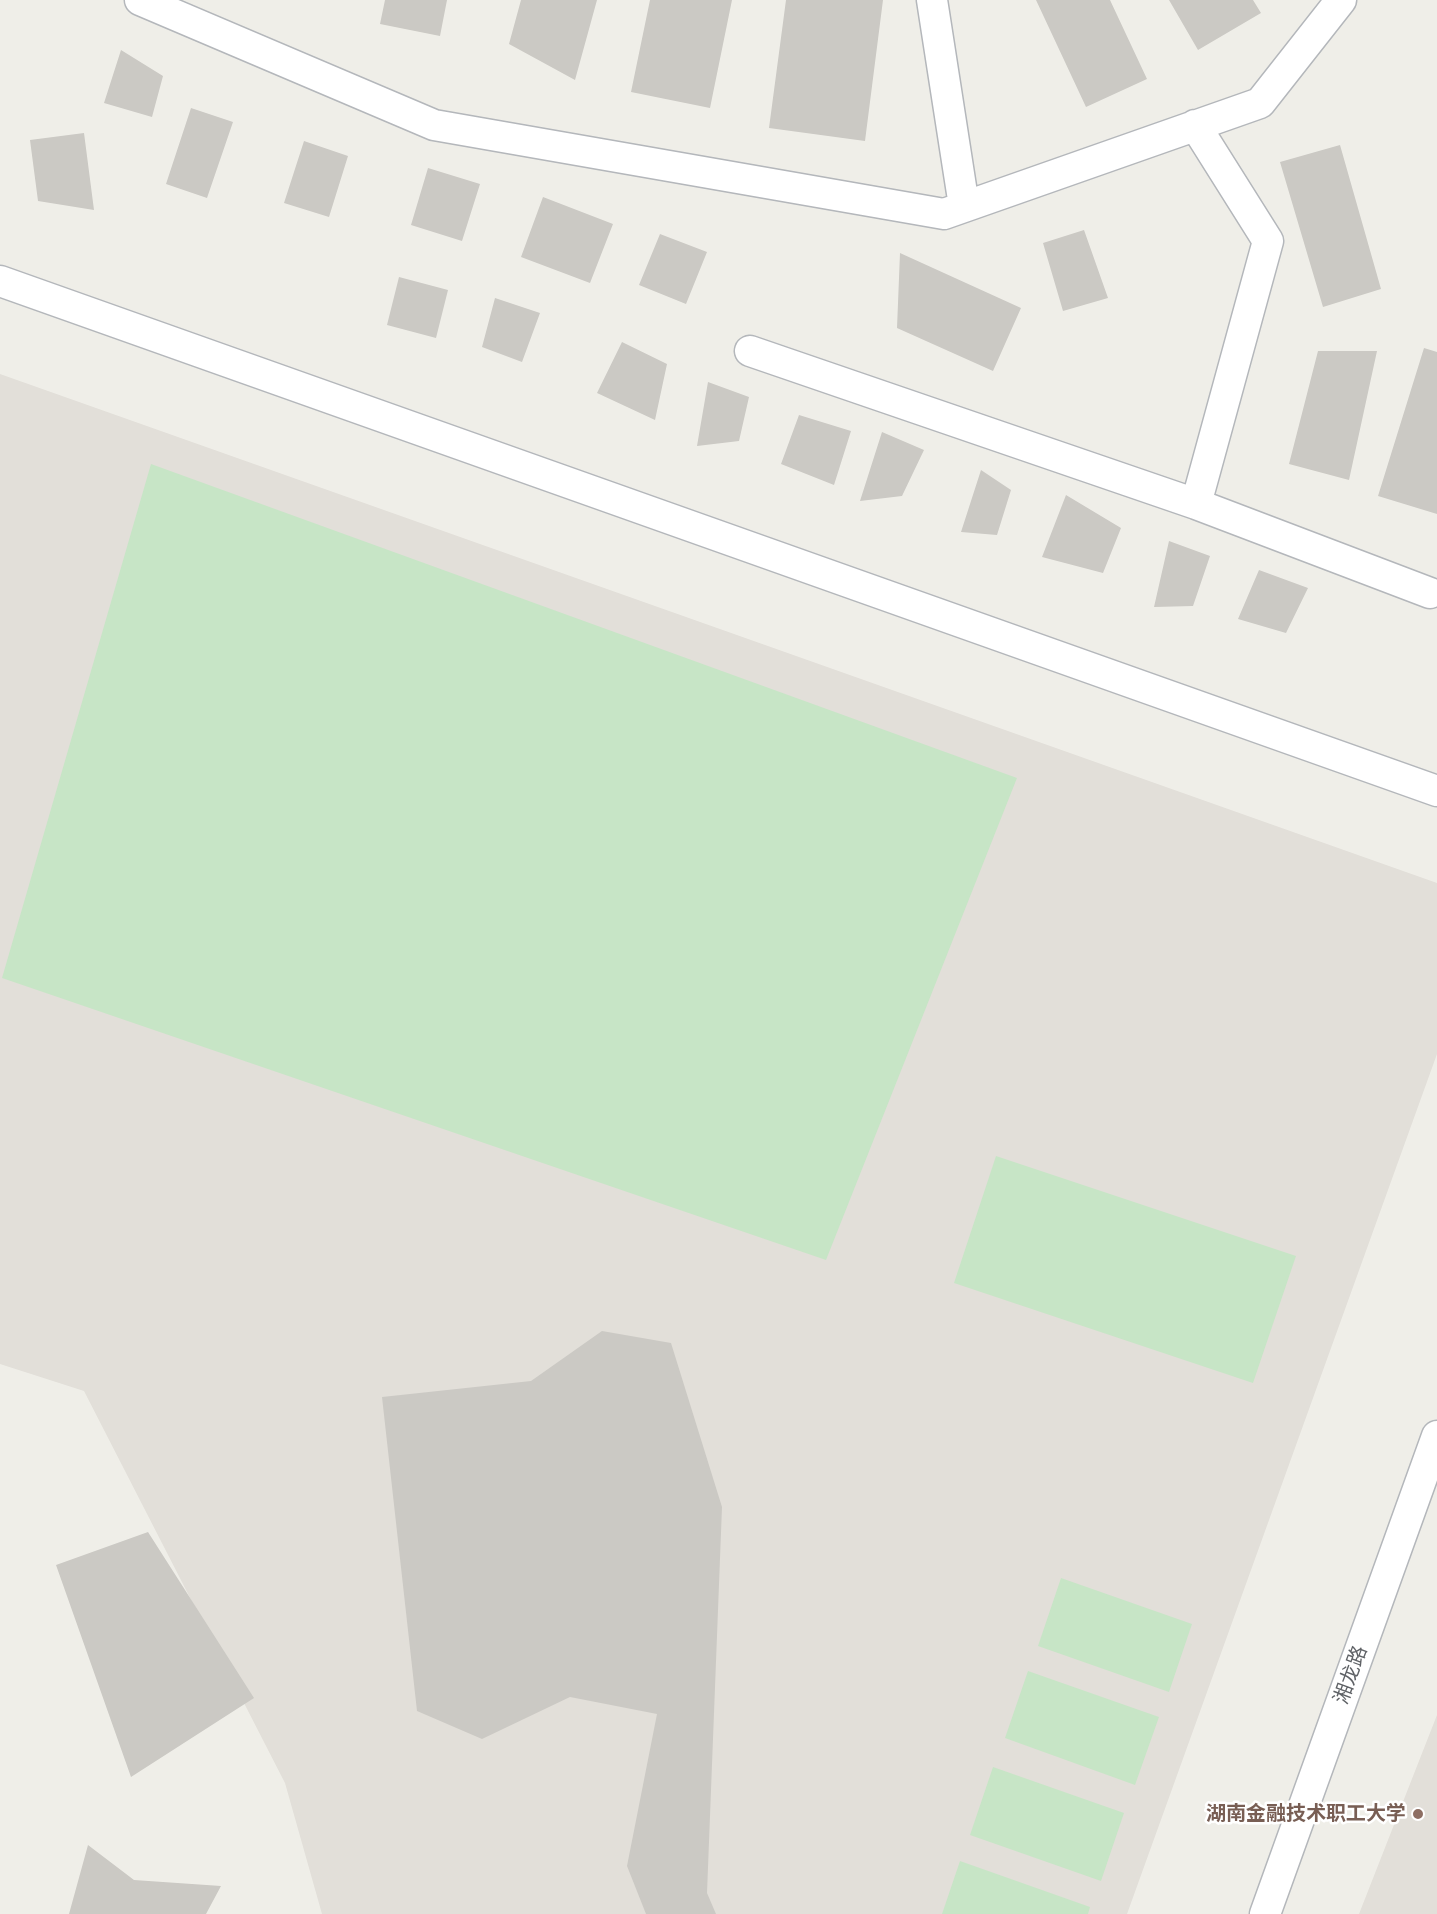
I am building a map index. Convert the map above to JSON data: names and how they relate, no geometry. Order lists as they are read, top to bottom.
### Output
{
  "streets": {
    "street": ["湘龙路"]
  },
  "places": ["湖南金融技术职工大学"]
}
